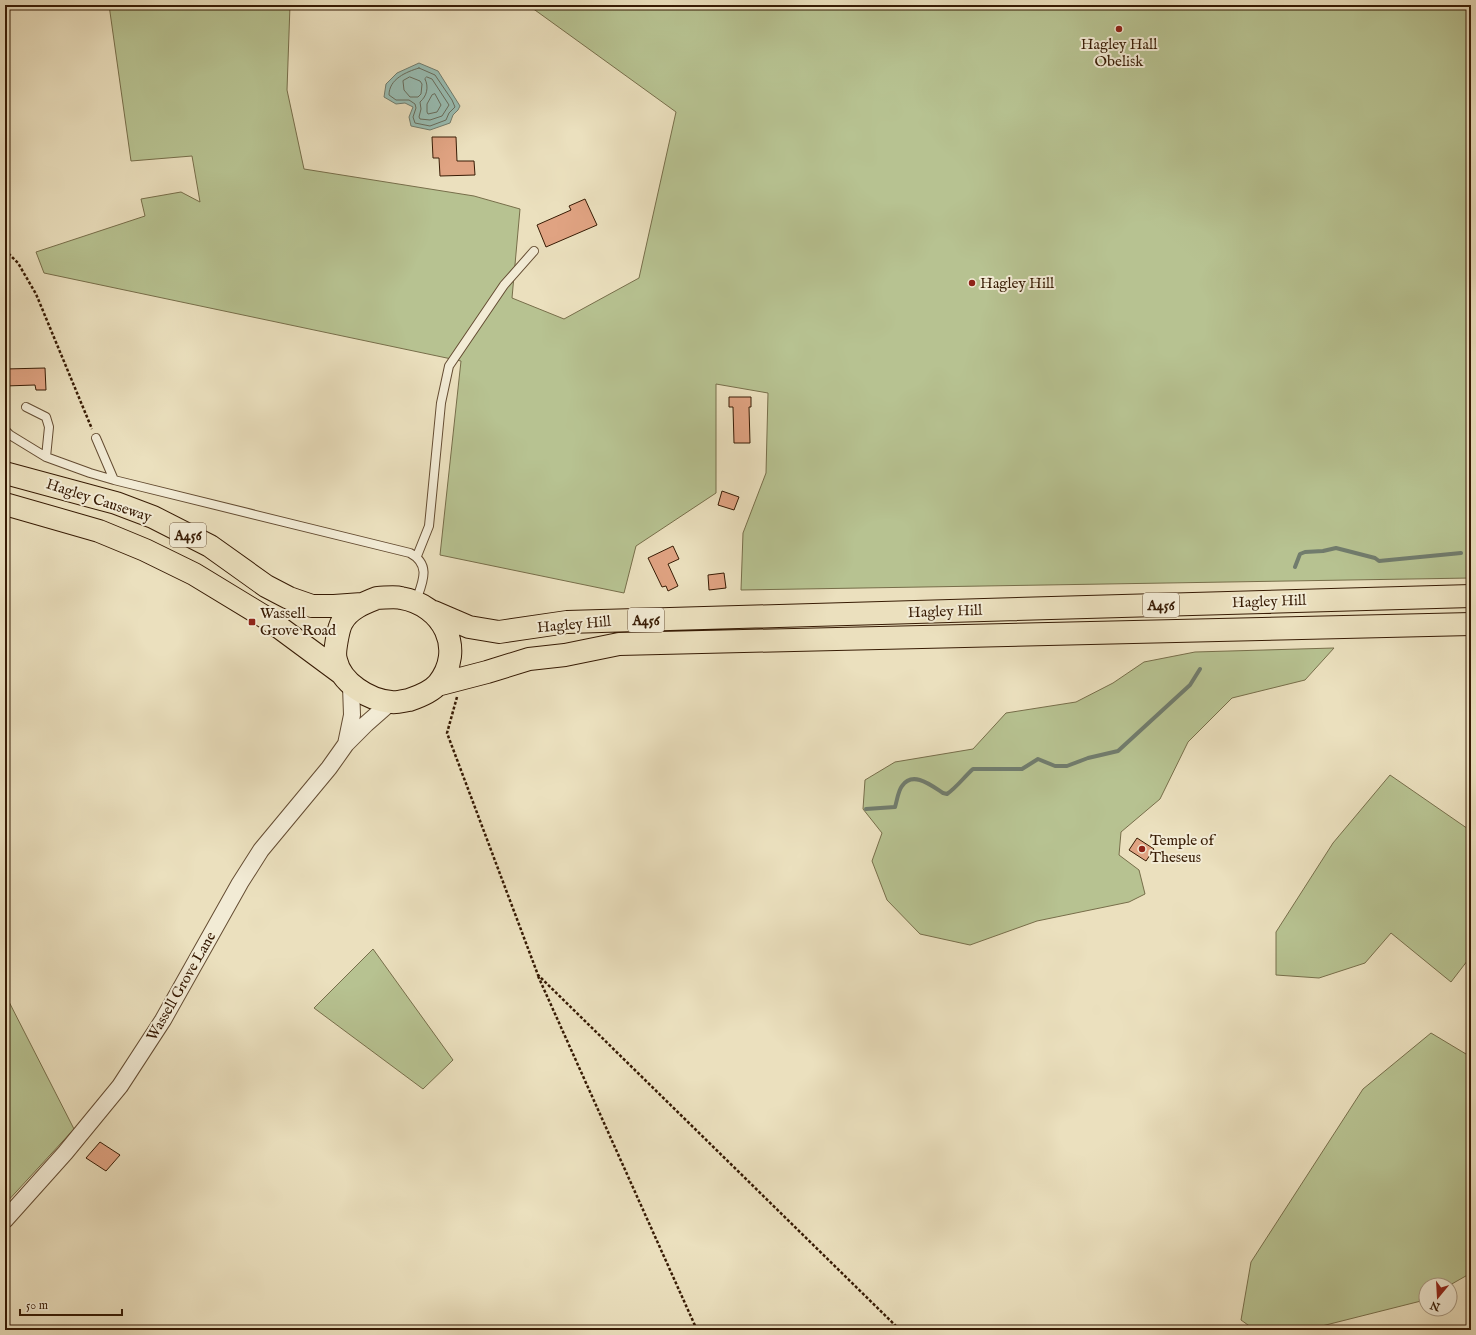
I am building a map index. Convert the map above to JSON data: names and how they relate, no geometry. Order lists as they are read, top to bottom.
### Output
{
  "streets": {
    "highway": ["Hagley Causeway", "A456", "Hagley Hill"],
    "street": ["Wassell Grove Lane"]
  },
  "crossings": [
    ["Hagley Causeway", "Hagley Hill"],
    ["Hagley Causeway", "Wassell Grove Lane"],
    ["Hagley Hill", "Wassell Grove Lane"]
  ],
  "places": {
    "other": ["Hagley Hall Obelisk", "Hagley Hill", "Temple of Theseus"],
    "transit": ["Wassell Grove Road"]
  },
  "scale_bar": "50 m",
  "north": "bottom"
}
